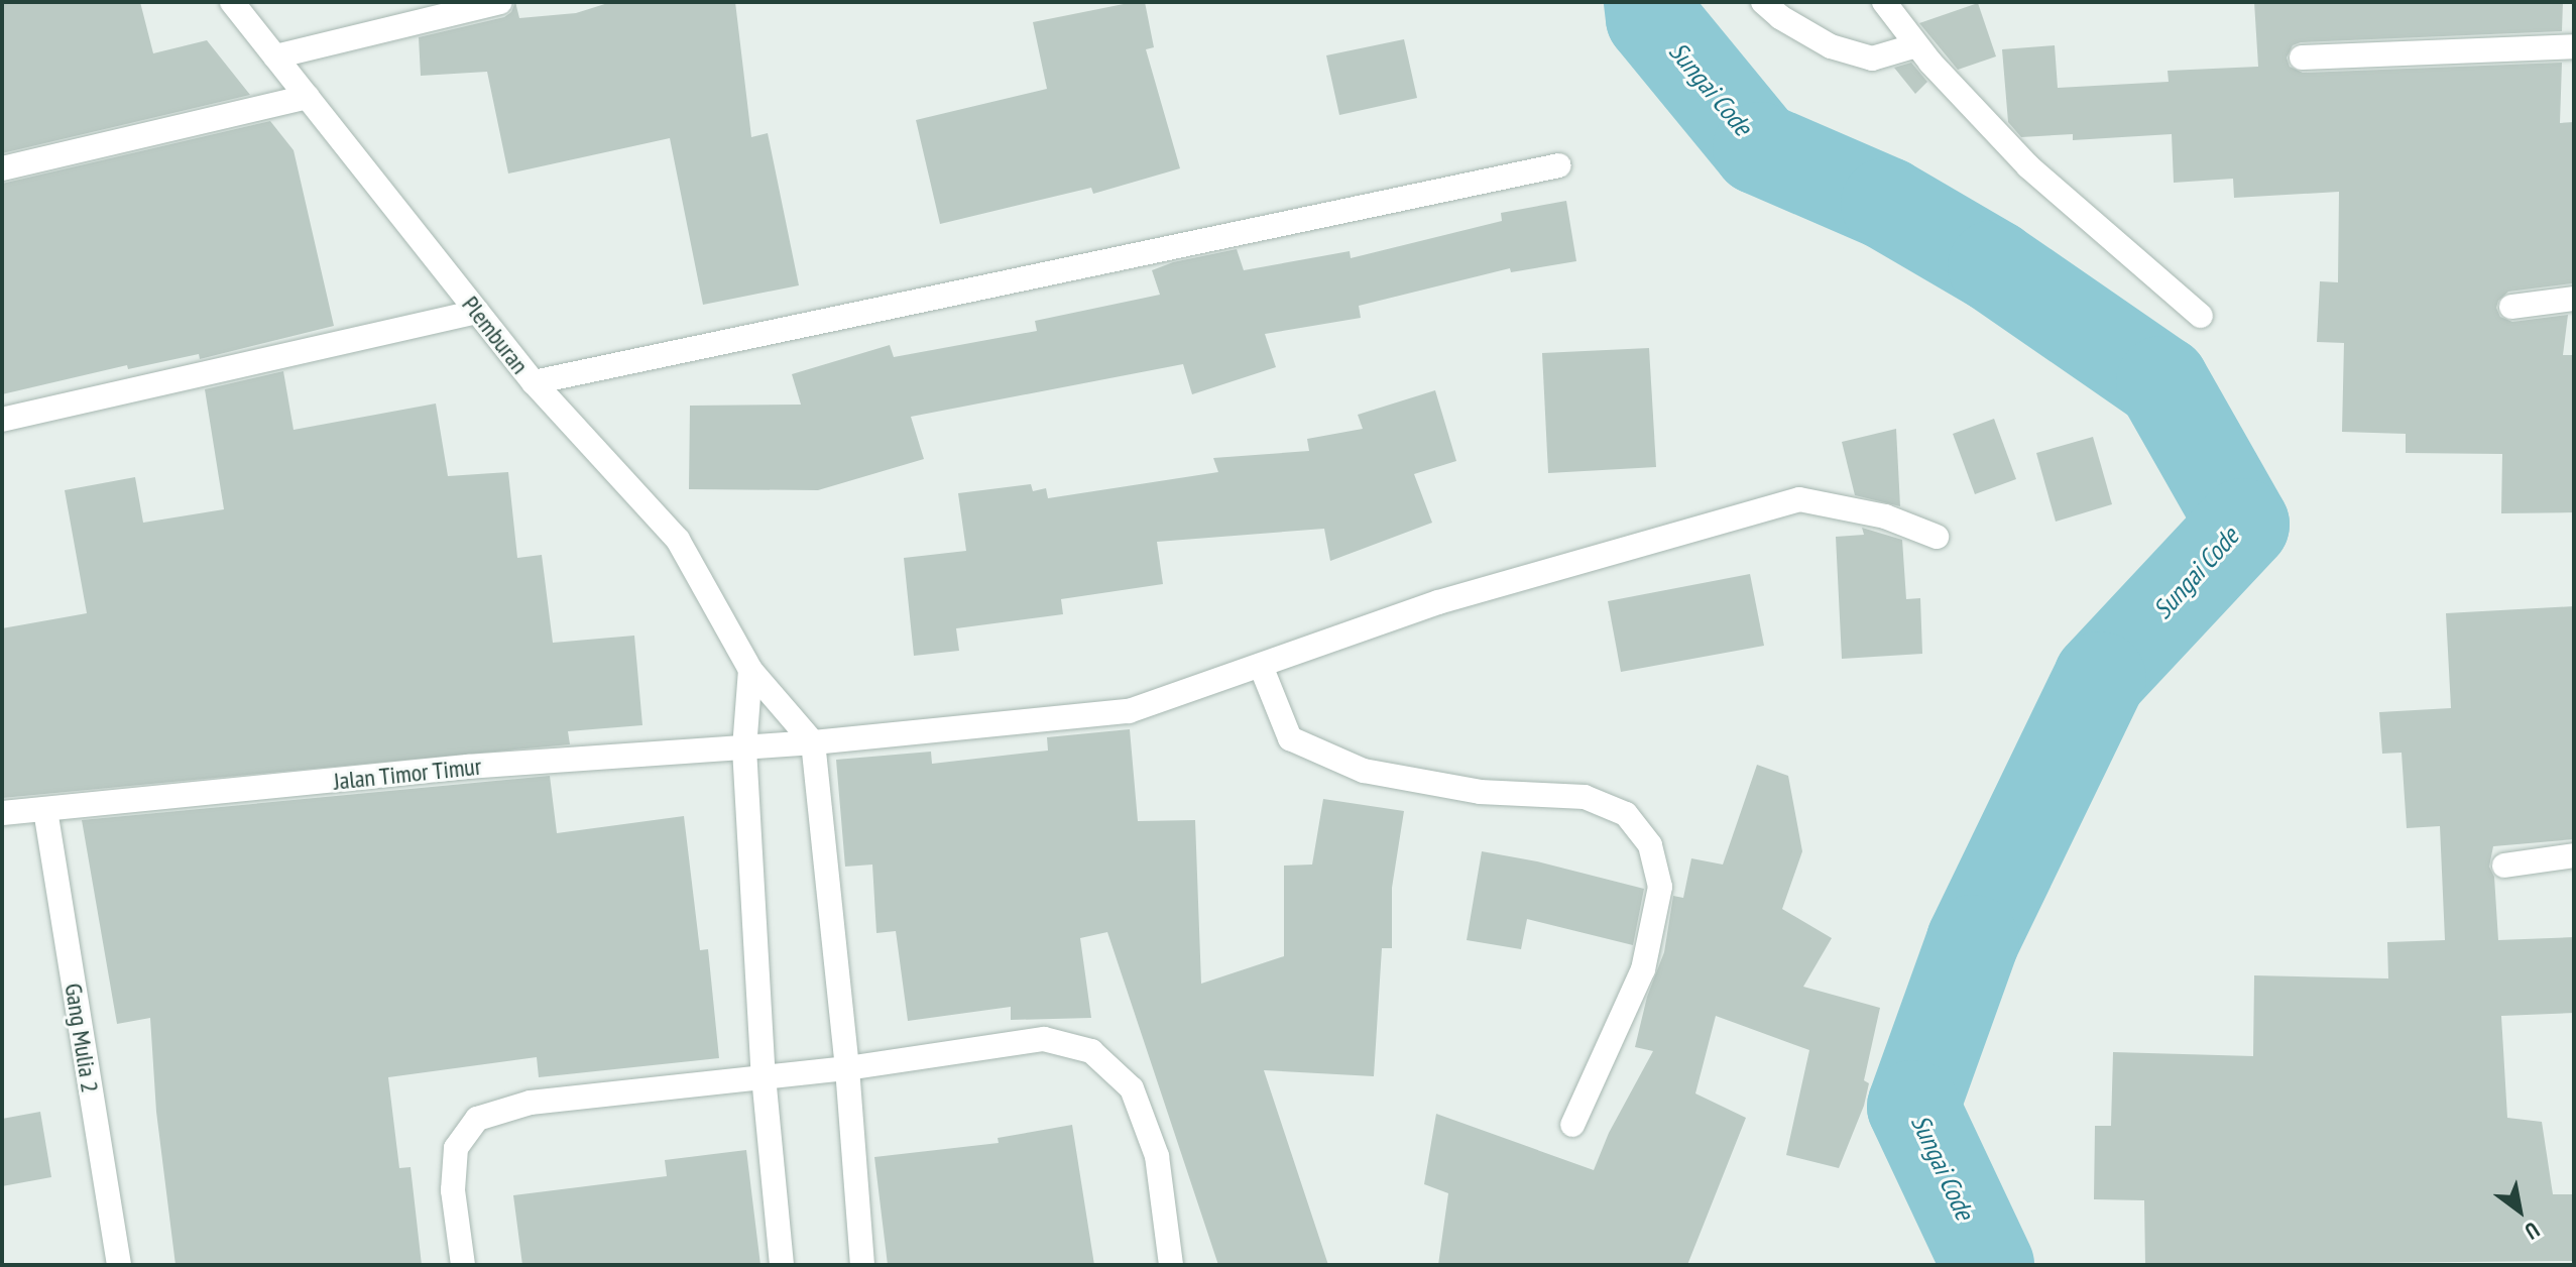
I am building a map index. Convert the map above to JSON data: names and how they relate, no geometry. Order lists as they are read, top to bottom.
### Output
{
  "streets": {
    "street": ["Plemburan", "Jalan Timor Timur", "Gang Mulia 2"]
  },
  "crossings": [
    ["Plemburan", "Jalan Timor Timur"],
    ["Jalan Timor Timur", "Gang Mulia 2"]
  ],
  "water": ["Sungai Code"],
  "north": "bottom right"
}
